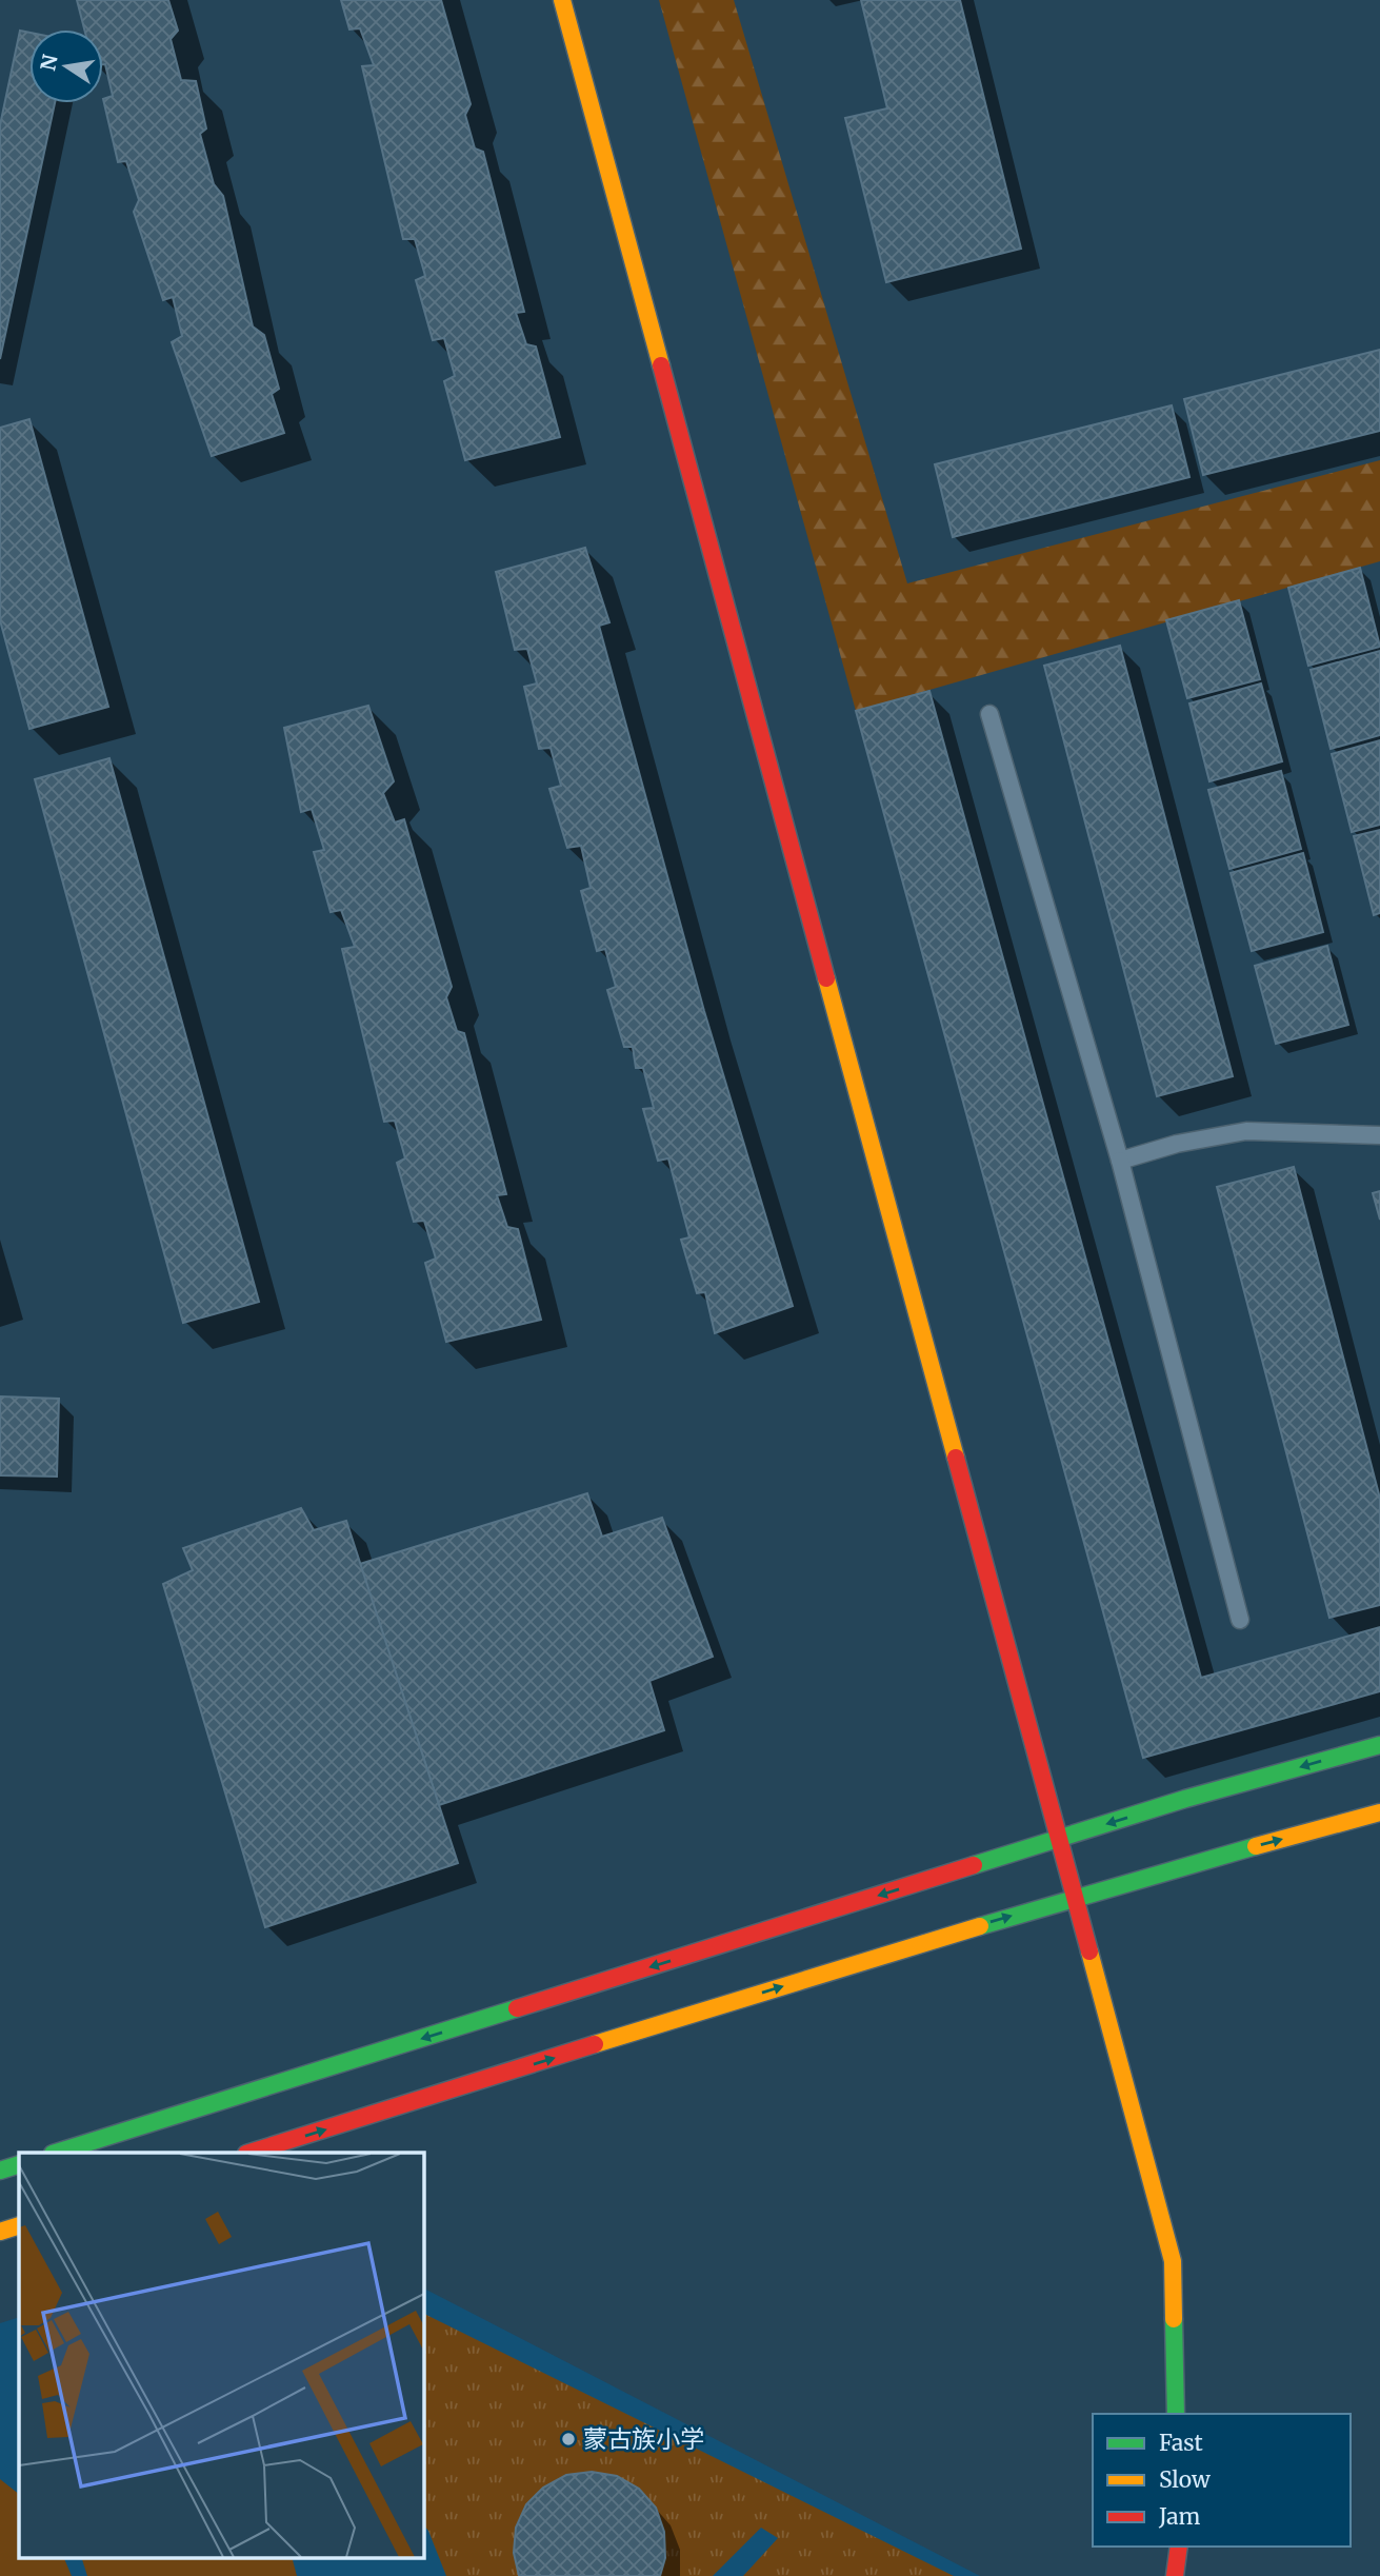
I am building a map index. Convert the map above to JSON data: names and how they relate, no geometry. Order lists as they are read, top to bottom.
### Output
{
  "places": ["蒙古族小学"],
  "legend": ["Fast", "Slow", "Jam"],
  "north": "left"
}
